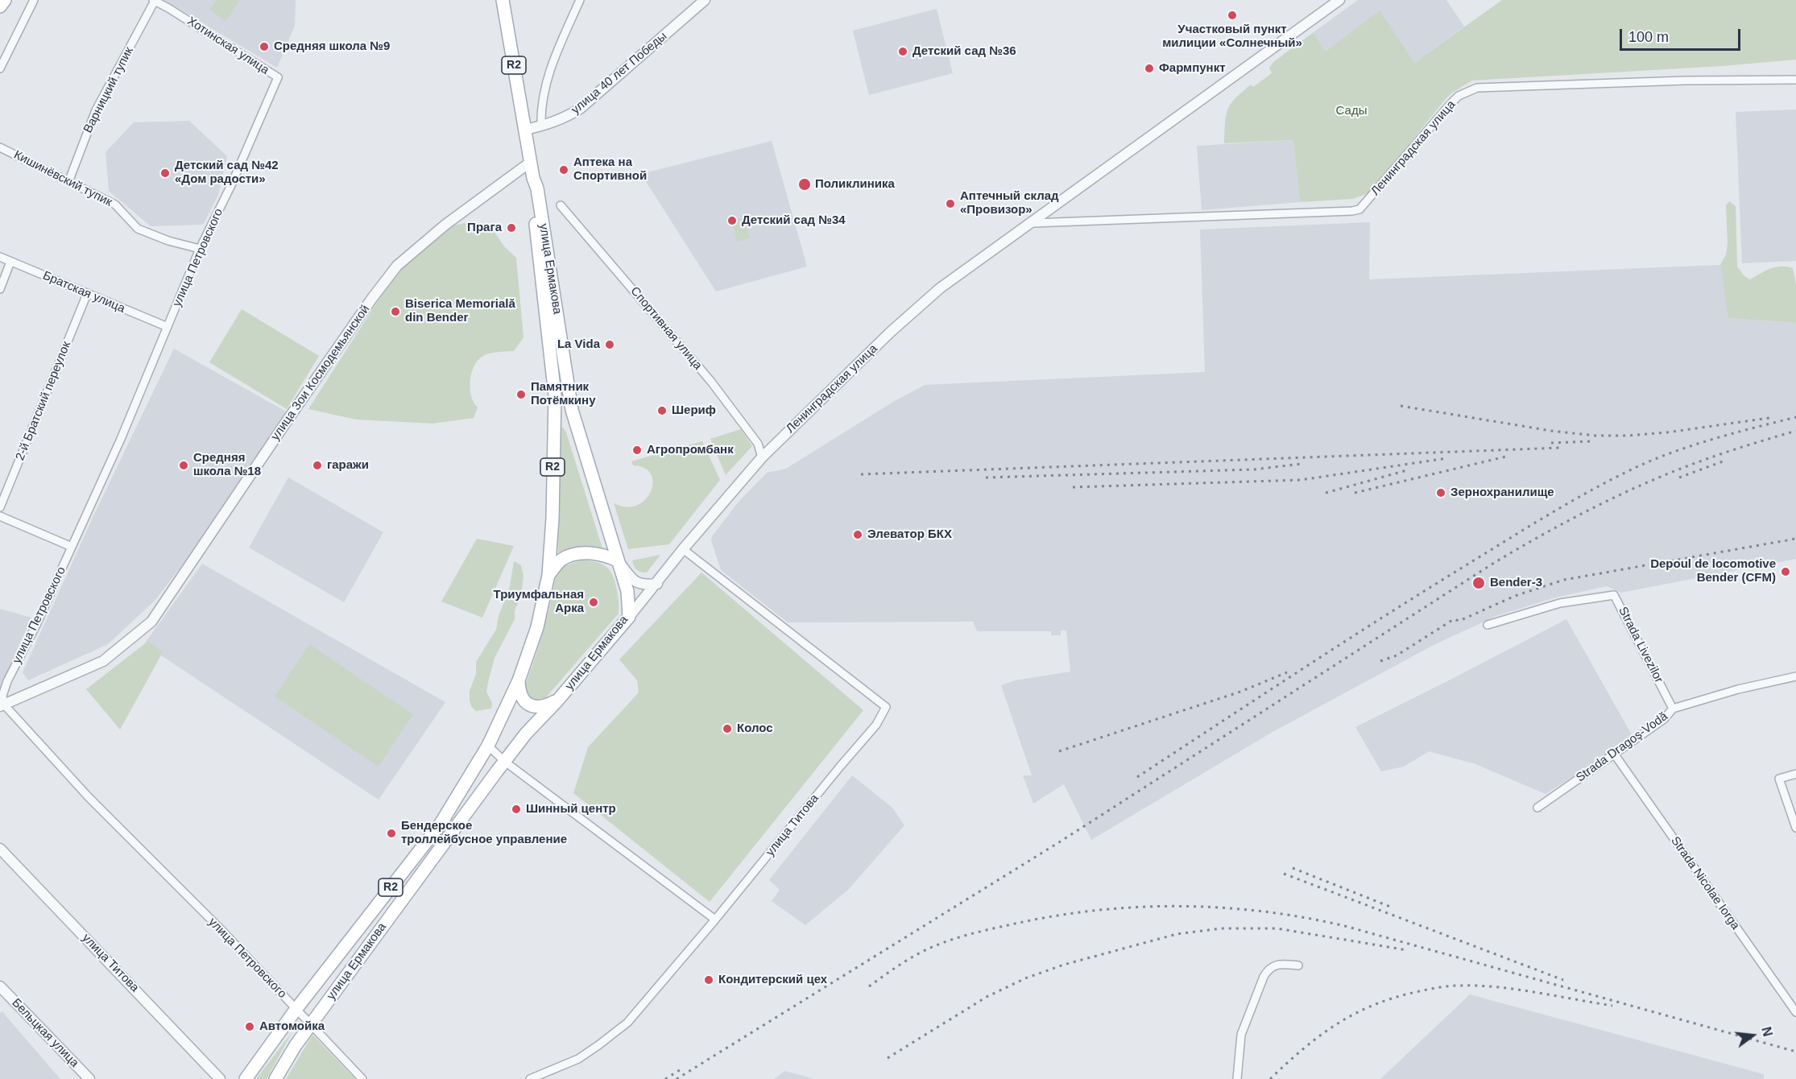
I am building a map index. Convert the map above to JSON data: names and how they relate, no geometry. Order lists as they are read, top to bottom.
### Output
{
  "streets": {
    "main road": ["R2", "улица Ермакова"],
    "street": [
      "Хотинская улица",
      "улица 40 лет Победы",
      "Варницкий тупик",
      "Ленинградская улица",
      "Кишинёвский тупик",
      "улица Петровского",
      "Братская улица",
      "Спортивная улица",
      "улица Зои Космодемьянской",
      "2-й Братский переулок",
      "Strada Livezilor",
      "Strada Dragoş-Vodă",
      "улица Титова",
      "Strada Nicolae Iorga",
      "Бельцкая улица"
    ]
  },
  "crossings": [
    ["Хотинская улица", "Варницкий тупик"],
    ["Хотинская улица", "улица Петровского"],
    ["R2", "улица Петровского"],
    ["R2", "улица Ермакова"],
    ["улица 40 лет Победы", "улица Ермакова"],
    ["Варницкий тупик", "Кишинёвский тупик"],
    ["Ленинградская улица", "улица Ермакова"],
    ["Ленинградская улица", "Спортивная улица"],
    ["Ленинградская улица", "улица Титова"],
    ["Кишинёвский тупик", "улица Петровского"],
    ["улица Петровского", "улица Ермакова"],
    ["улица Петровского", "Братская улица"],
    ["улица Петровского", "улица Зои Космодемьянской"],
    ["улица Ермакова", "улица Зои Космодемьянской"],
    ["Братская улица", "2-й Братский переулок"],
    ["Strada Livezilor", "Strada Dragoş-Vodă"],
    ["Strada Dragoş-Vodă", "Strada Nicolae Iorga"]
  ],
  "parks": ["Сады"],
  "places": [
    "Участковый пункт милиции «Солнечный»",
    "Средняя школа №9",
    "Детский сад №36",
    "Фармпункт",
    "Аптека на Спортивной",
    "Детский сад №42 «Дом радости»",
    "Поликлиника",
    "Аптечный склад «Провизор»",
    "Детский сад №34",
    "Прага",
    "Biserica Memorială din Bender",
    "La Vida",
    "Памятник Потёмкину",
    "Шериф",
    "Агропромбанк",
    "Средняя школа №18",
    "гаражи",
    "Зернохранилище",
    "Элеватор БКХ",
    "Depoul de locomotive Bender (CFM)",
    "Bender-3",
    "Триумфальная Арка",
    "Колос",
    "Шинный центр",
    "Бендерское троллейбусное управление",
    "Кондитерский цех",
    "Автомойка"
  ],
  "scale_bar": "100 m",
  "north": "right"
}
